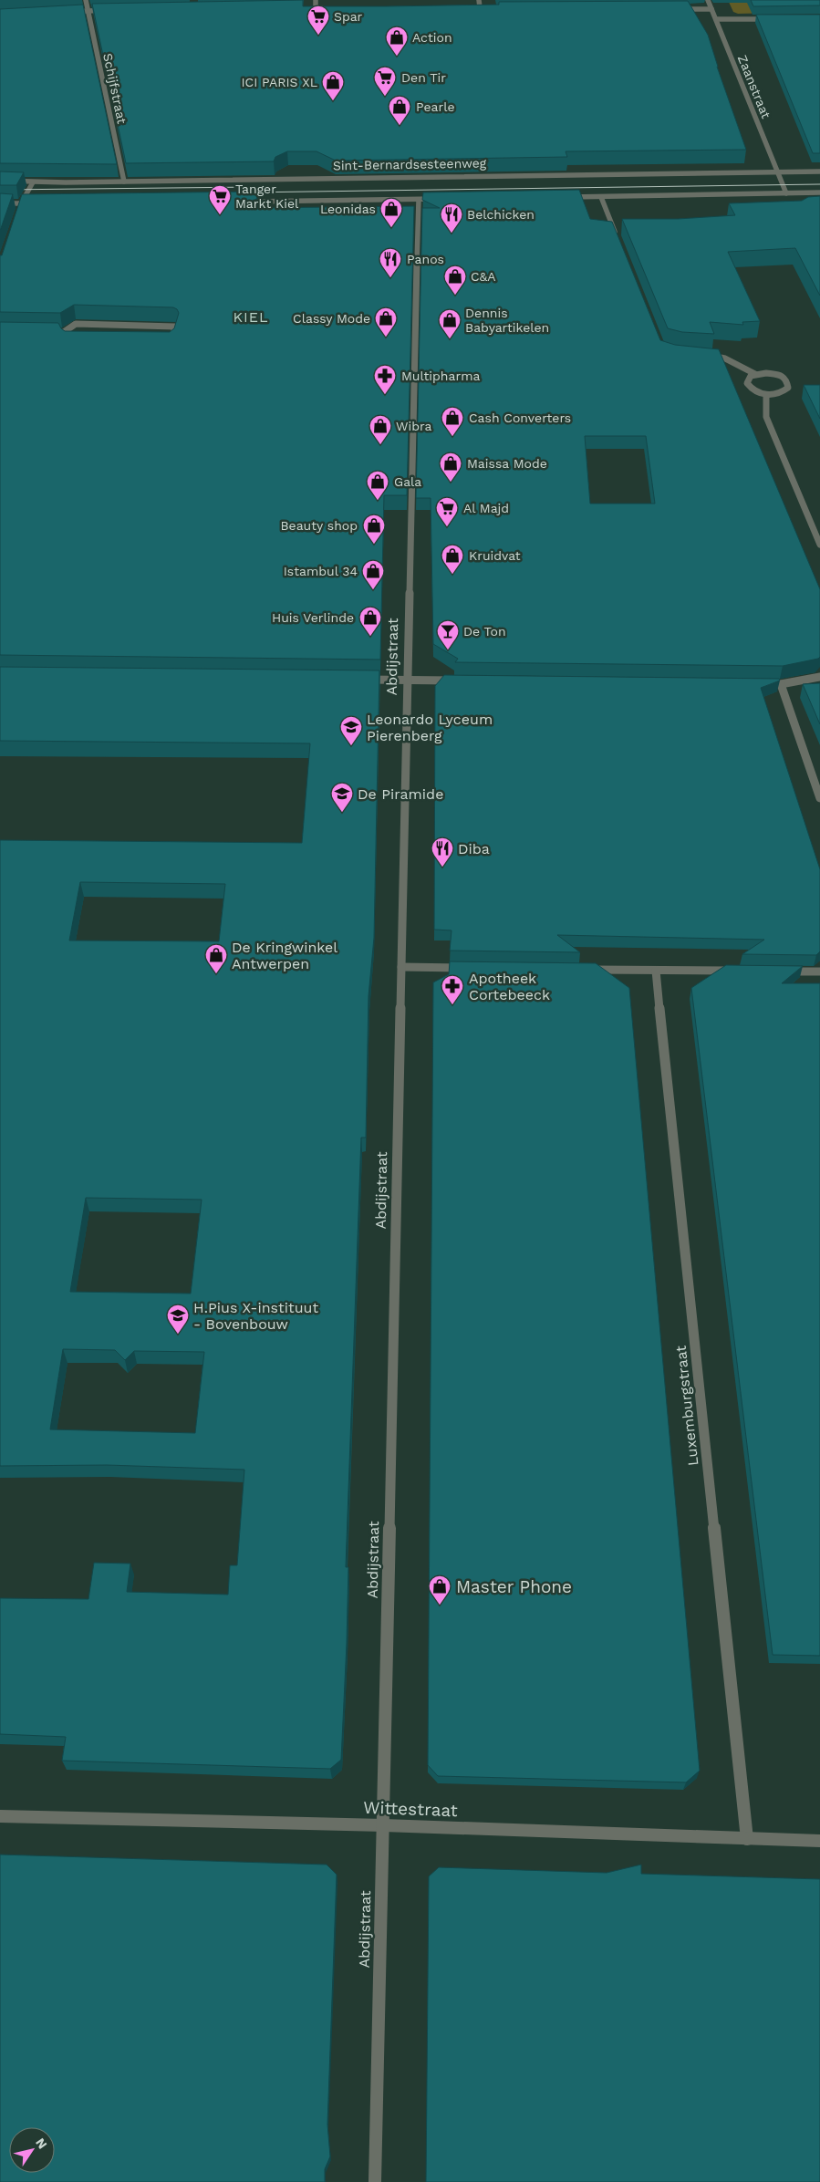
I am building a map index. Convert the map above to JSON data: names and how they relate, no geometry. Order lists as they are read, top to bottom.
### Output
{
  "streets": {
    "street": [
      "Zaanstraat",
      "Schijfstraat",
      "Sint-Bernardsesteenweg",
      "Abdijstraat",
      "Luxemburgstraat",
      "Wittestraat"
    ]
  },
  "crossings": [
    ["Zaanstraat", "Sint-Bernardsesteenweg"],
    ["Schijfstraat", "Sint-Bernardsesteenweg"],
    ["Abdijstraat", "Wittestraat"],
    ["Luxemburgstraat", "Wittestraat"]
  ],
  "districts": ["KIEL"],
  "places": {
    "supermarket": [
      "Spar",
      "Den Tir",
      "Tanger Markt Kiel",
      "Al Majd"
    ],
    "shop": [
      "Action",
      "ICI PARIS XL",
      "Pearle",
      "Leonidas",
      "C&A",
      "Classy Mode",
      "Dennis Babyartikelen",
      "Cash Converters",
      "Wibra",
      "Maissa Mode",
      "Gala",
      "Beauty shop",
      "Kruidvat",
      "Istambul 34",
      "Huis Verlinde",
      "De Kringwinkel Antwerpen",
      "Master Phone"
    ],
    "restaurant": ["Belchicken", "Panos", "Diba"],
    "pharmacy": ["Multipharma", "Apotheek Cortebeeck"],
    "bar": ["De Ton"],
    "school or university": ["Leonardo Lyceum Pierenberg", "De Piramide", "H.Pius X-instituut - Bovenbouw"]
  },
  "north": "top right"
}
